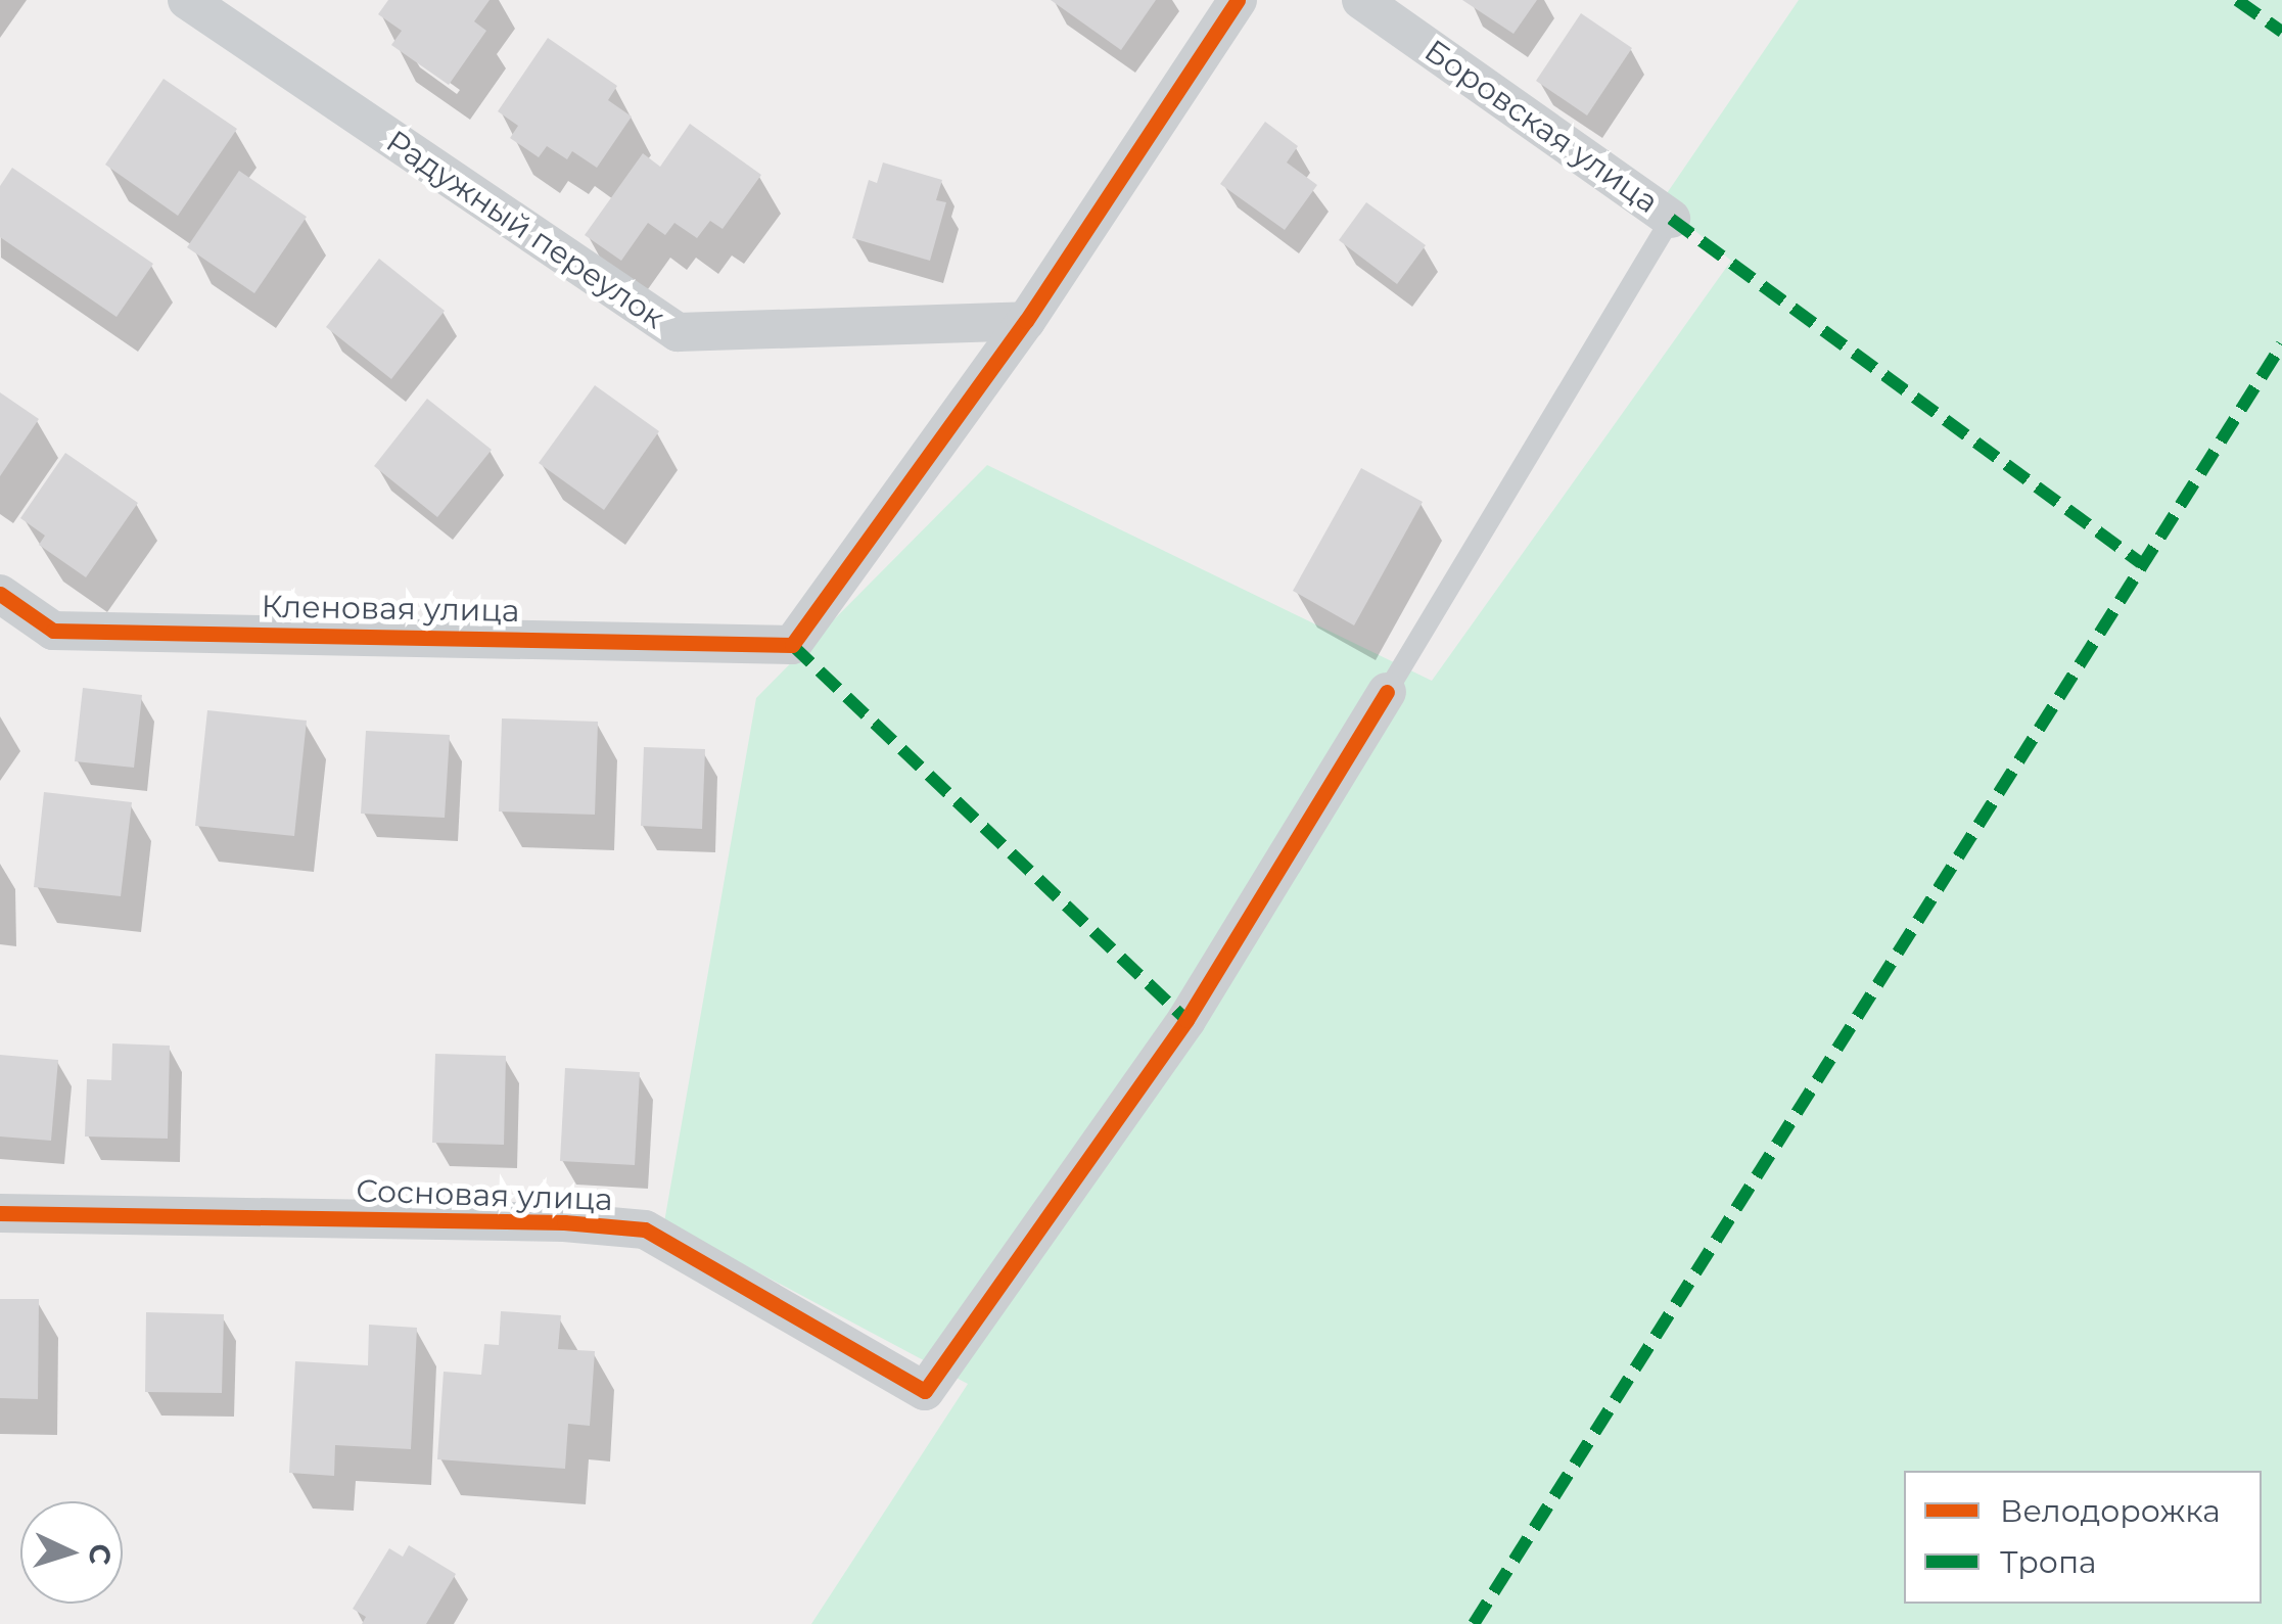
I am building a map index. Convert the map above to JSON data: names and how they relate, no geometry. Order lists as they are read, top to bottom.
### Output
{
  "streets": {
    "street": [
      "Боровская улица",
      "Радужный переулок",
      "Кленовая улица",
      "Сосновая улица"
    ]
  },
  "crossings": [
    ["Радужный переулок", "Кленовая улица"]
  ],
  "legend": ["Велодорожка", "Тропа"],
  "north": "right"
}
